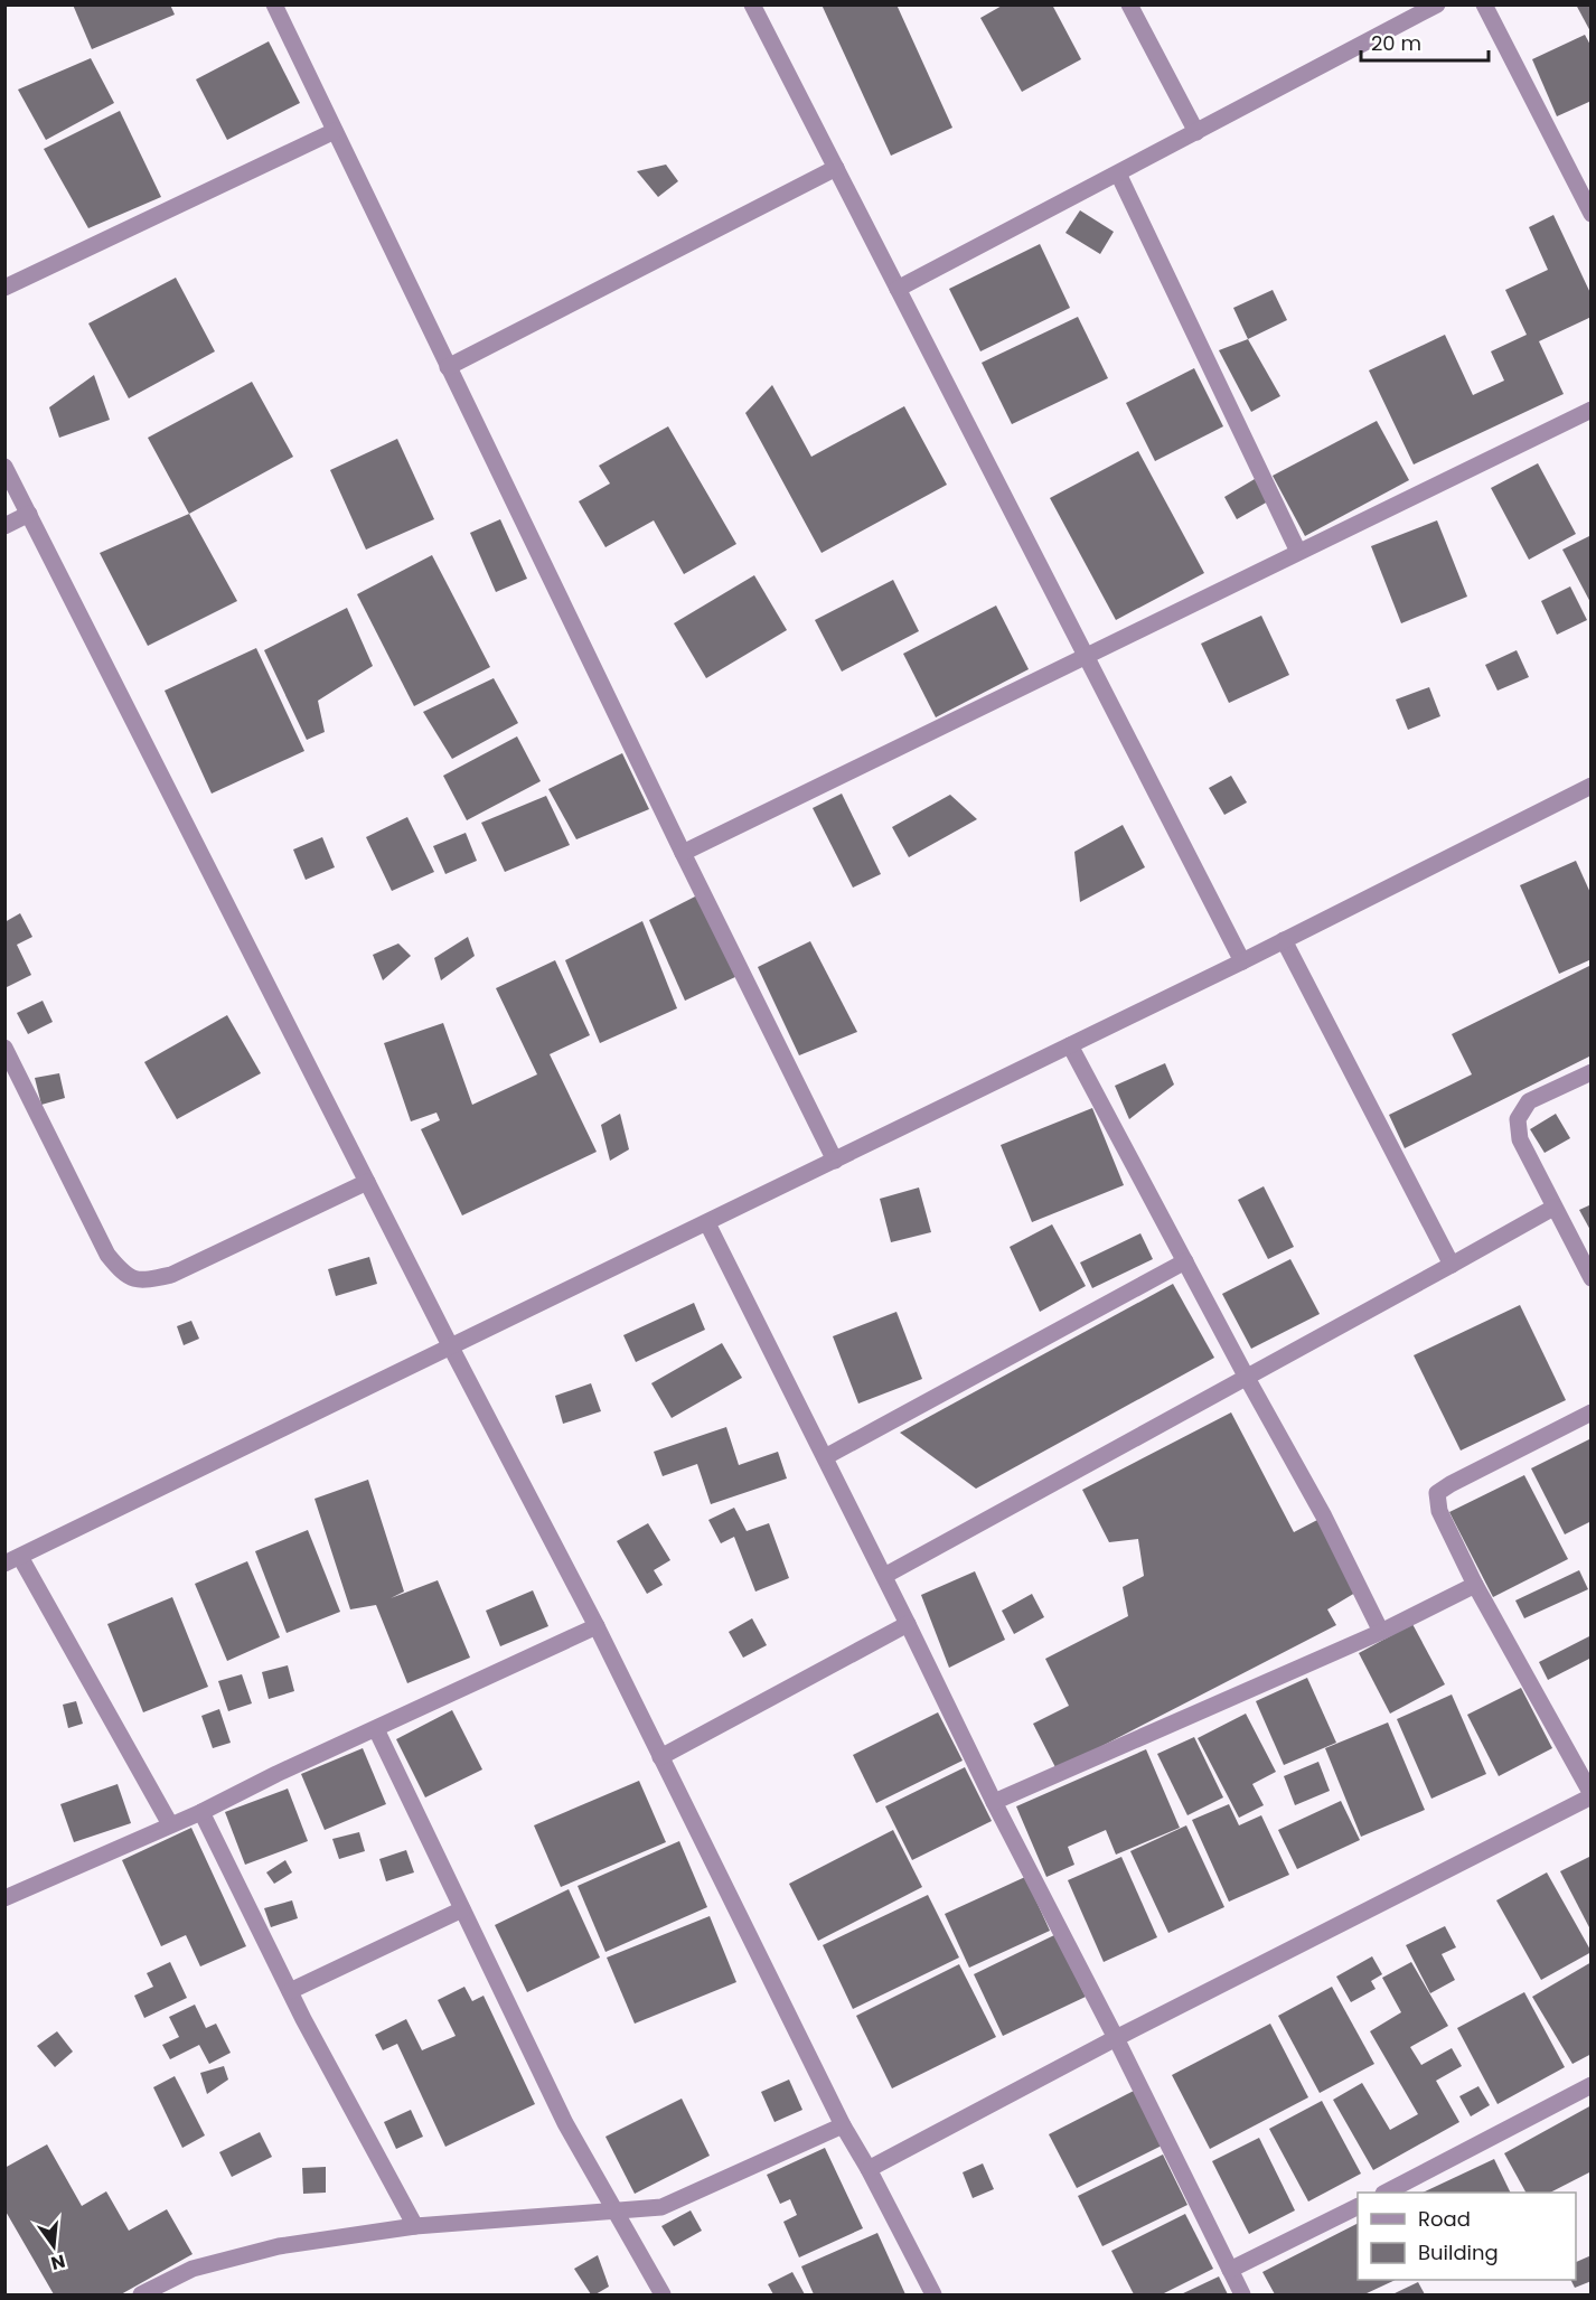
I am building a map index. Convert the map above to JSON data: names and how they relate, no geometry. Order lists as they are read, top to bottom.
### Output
{
  "legend": ["Road", "Building"],
  "scale_bar": "20 m",
  "north": "bottom"
}
